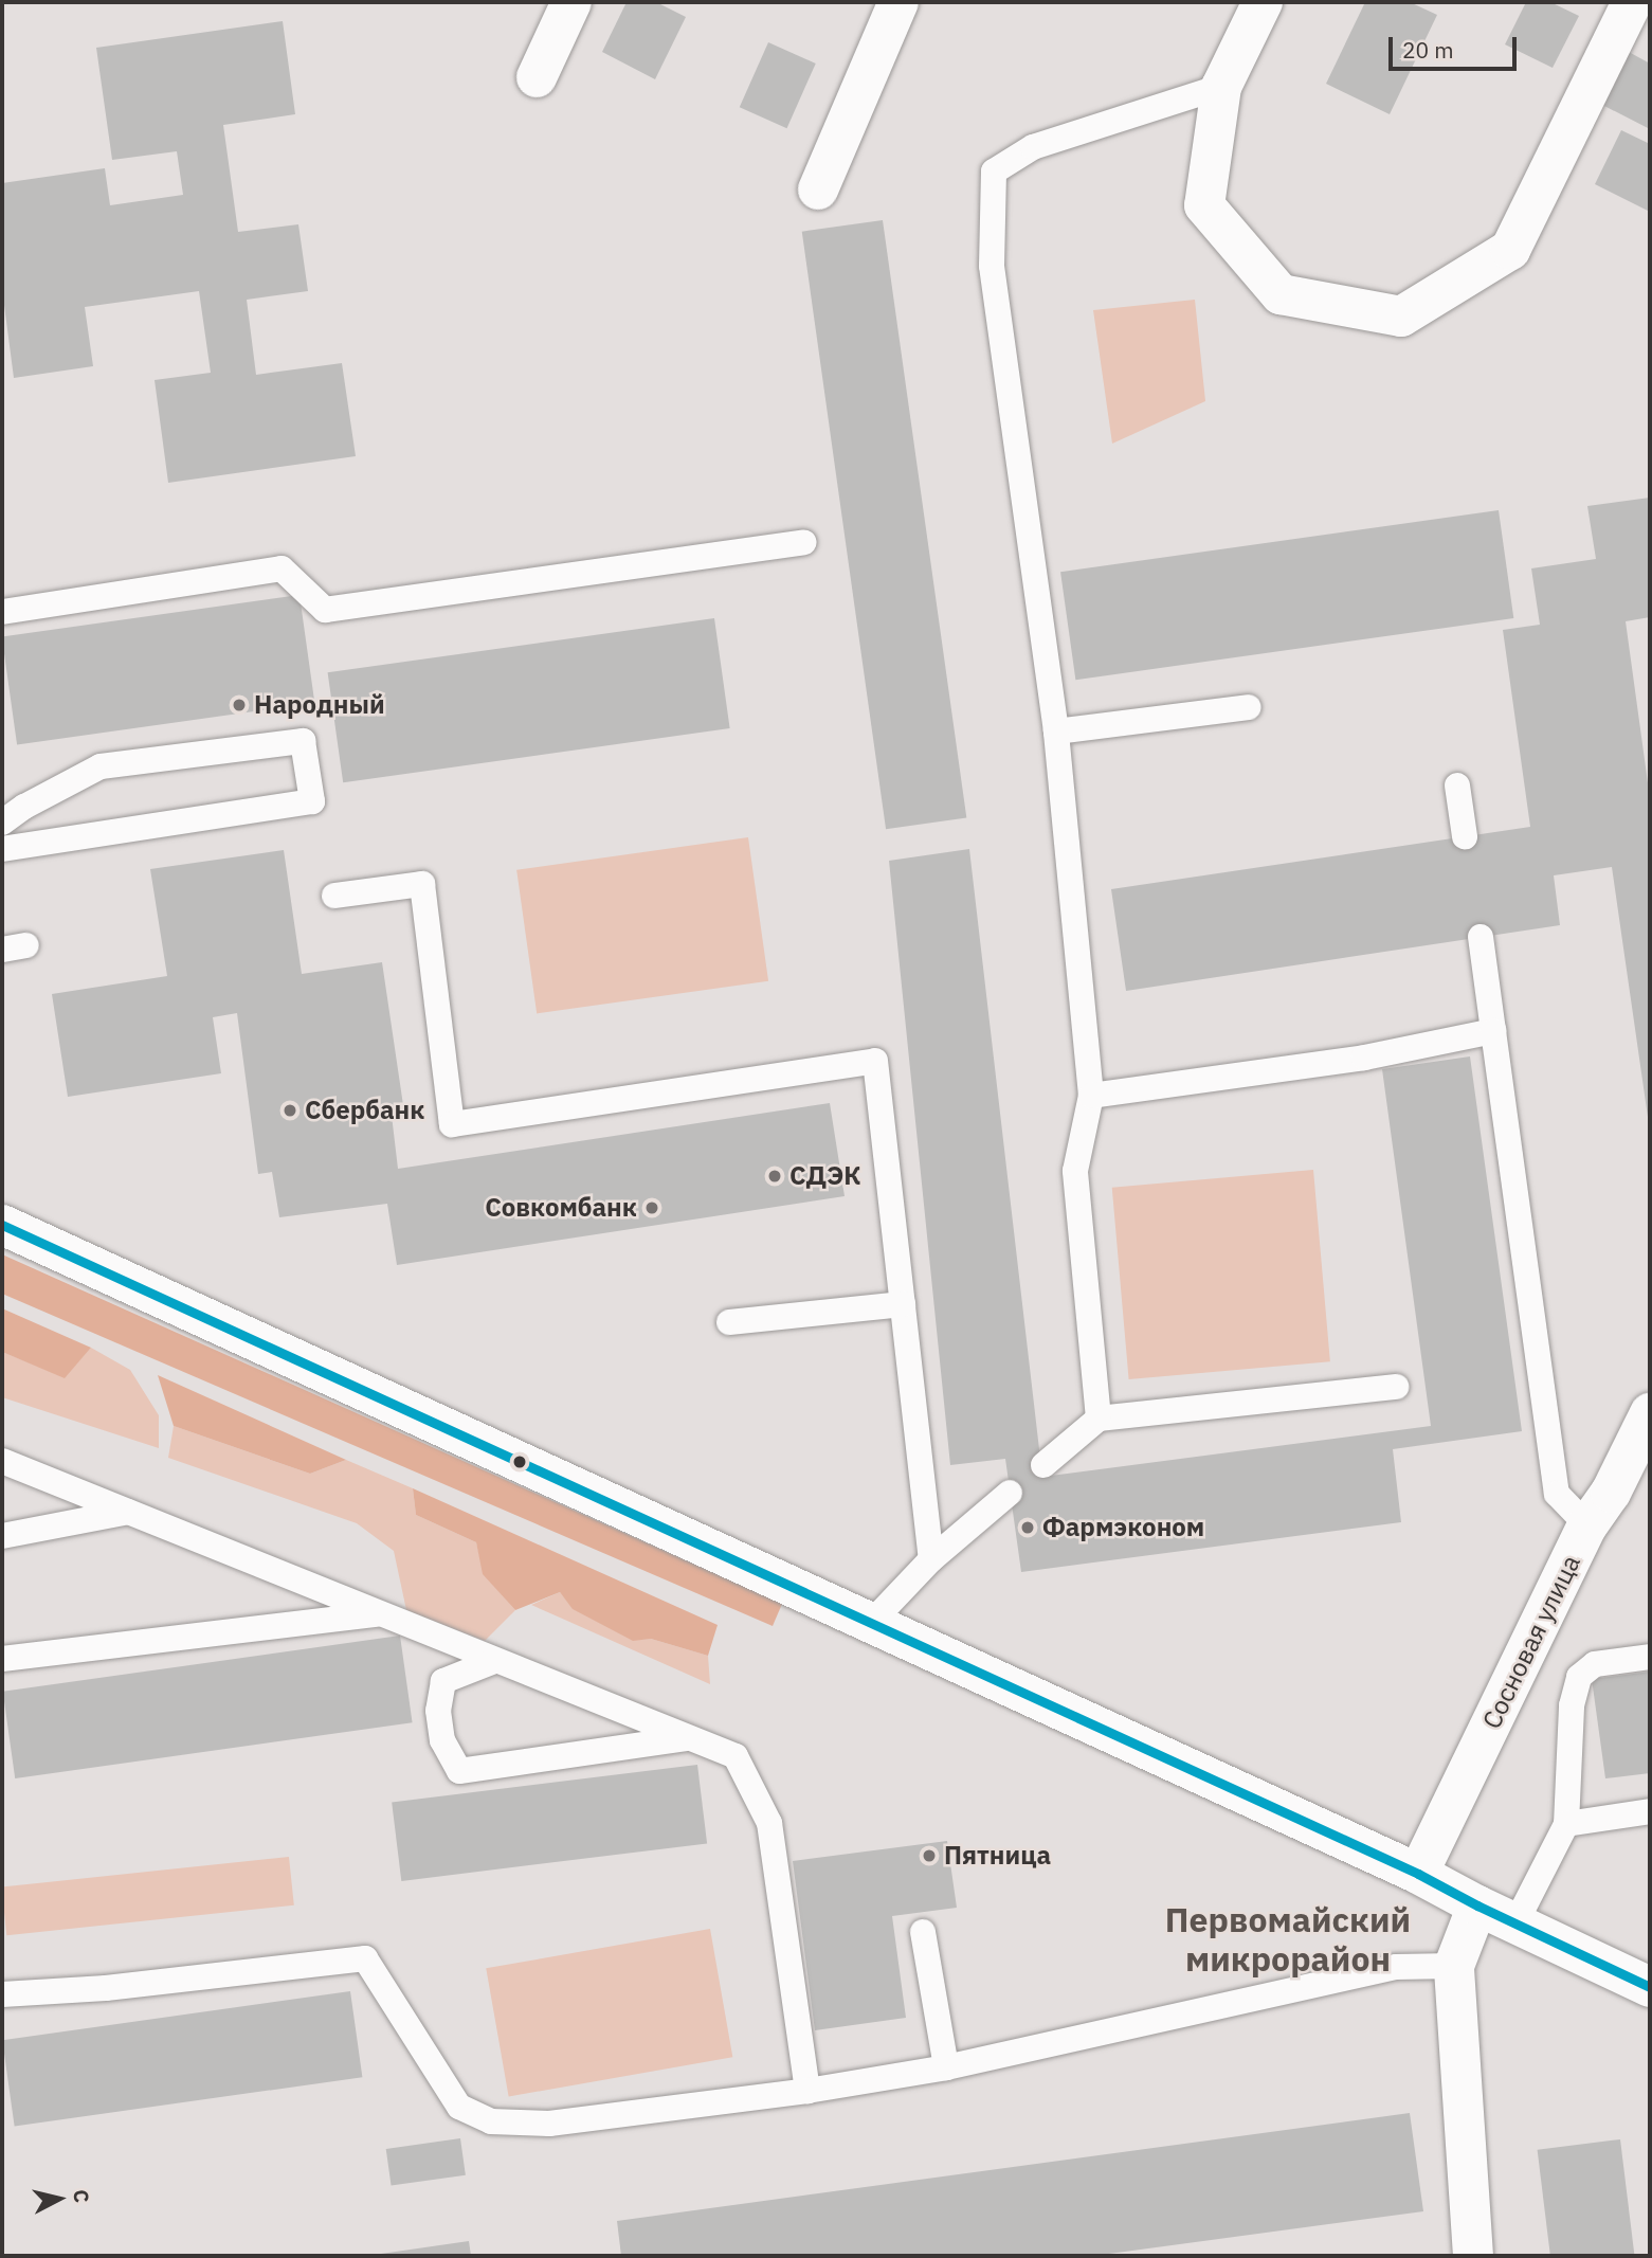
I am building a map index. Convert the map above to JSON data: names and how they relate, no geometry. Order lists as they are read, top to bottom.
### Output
{
  "streets": {
    "street": ["Сосновая улица"]
  },
  "districts": ["Первомайский микрорайон"],
  "places": [
    "Народный",
    "Сбербанк",
    "СДЭК",
    "Совкомбанк",
    "Фармэконом",
    "Пятница"
  ],
  "scale_bar": "20 m",
  "north": "right"
}
